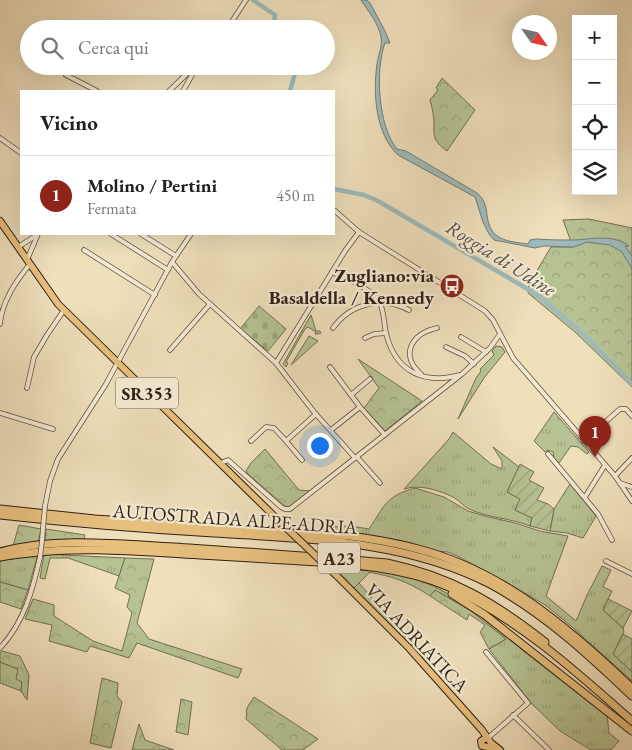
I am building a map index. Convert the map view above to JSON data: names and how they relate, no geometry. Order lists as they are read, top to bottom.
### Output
{
  "streets": {
    "highway": ["AUTOSTRADA ALPE-ADRIA", "A23"],
    "main road": ["SR353", "VIA ADRIATICA"]
  },
  "crossings": [
    ["SR353", "VIA ADRIATICA"]
  ],
  "water": ["Roggia di Udine"],
  "places": {
    "bus stop": ["Zugliano:via Basaldella / Kennedy"]
  },
  "north": "bottom right",
  "page": {
    "map_buttons": ["+", "−"],
    "search": "Cerca qui",
    "heading": "Vicino",
    "list": [
      {
        "mark": "1",
        "name": "Molino / Pertini",
        "note": "Fermata",
        "value": "450 m"
      }
    ],
    "pins": "1"
  }
}
